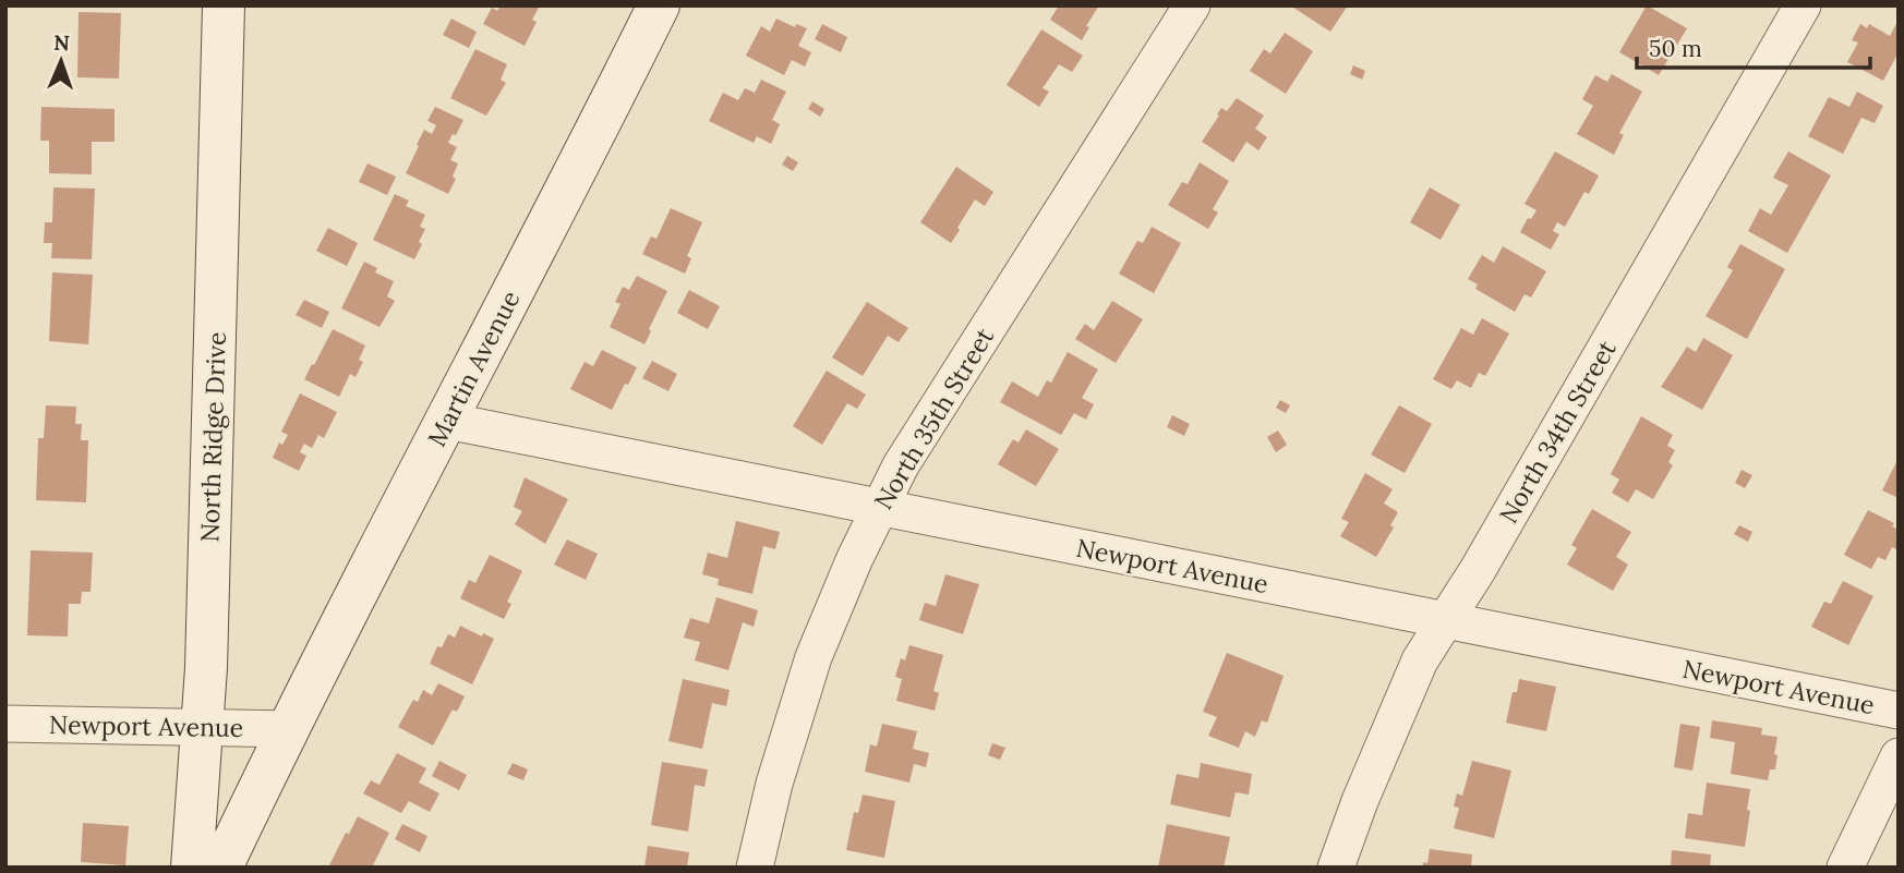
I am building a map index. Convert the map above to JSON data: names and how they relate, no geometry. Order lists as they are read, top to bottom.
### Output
{
  "streets": {
    "main road": ["Martin Avenue", "North Ridge Drive"],
    "street": ["North 35th Street", "North 34th Street", "Newport Avenue"]
  },
  "crossings": [
    ["Martin Avenue", "Newport Avenue"],
    ["North 35th Street", "Newport Avenue"],
    ["North 34th Street", "Newport Avenue"],
    ["North Ridge Drive", "Newport Avenue"]
  ],
  "scale_bar": "50 m",
  "north": "top"
}
